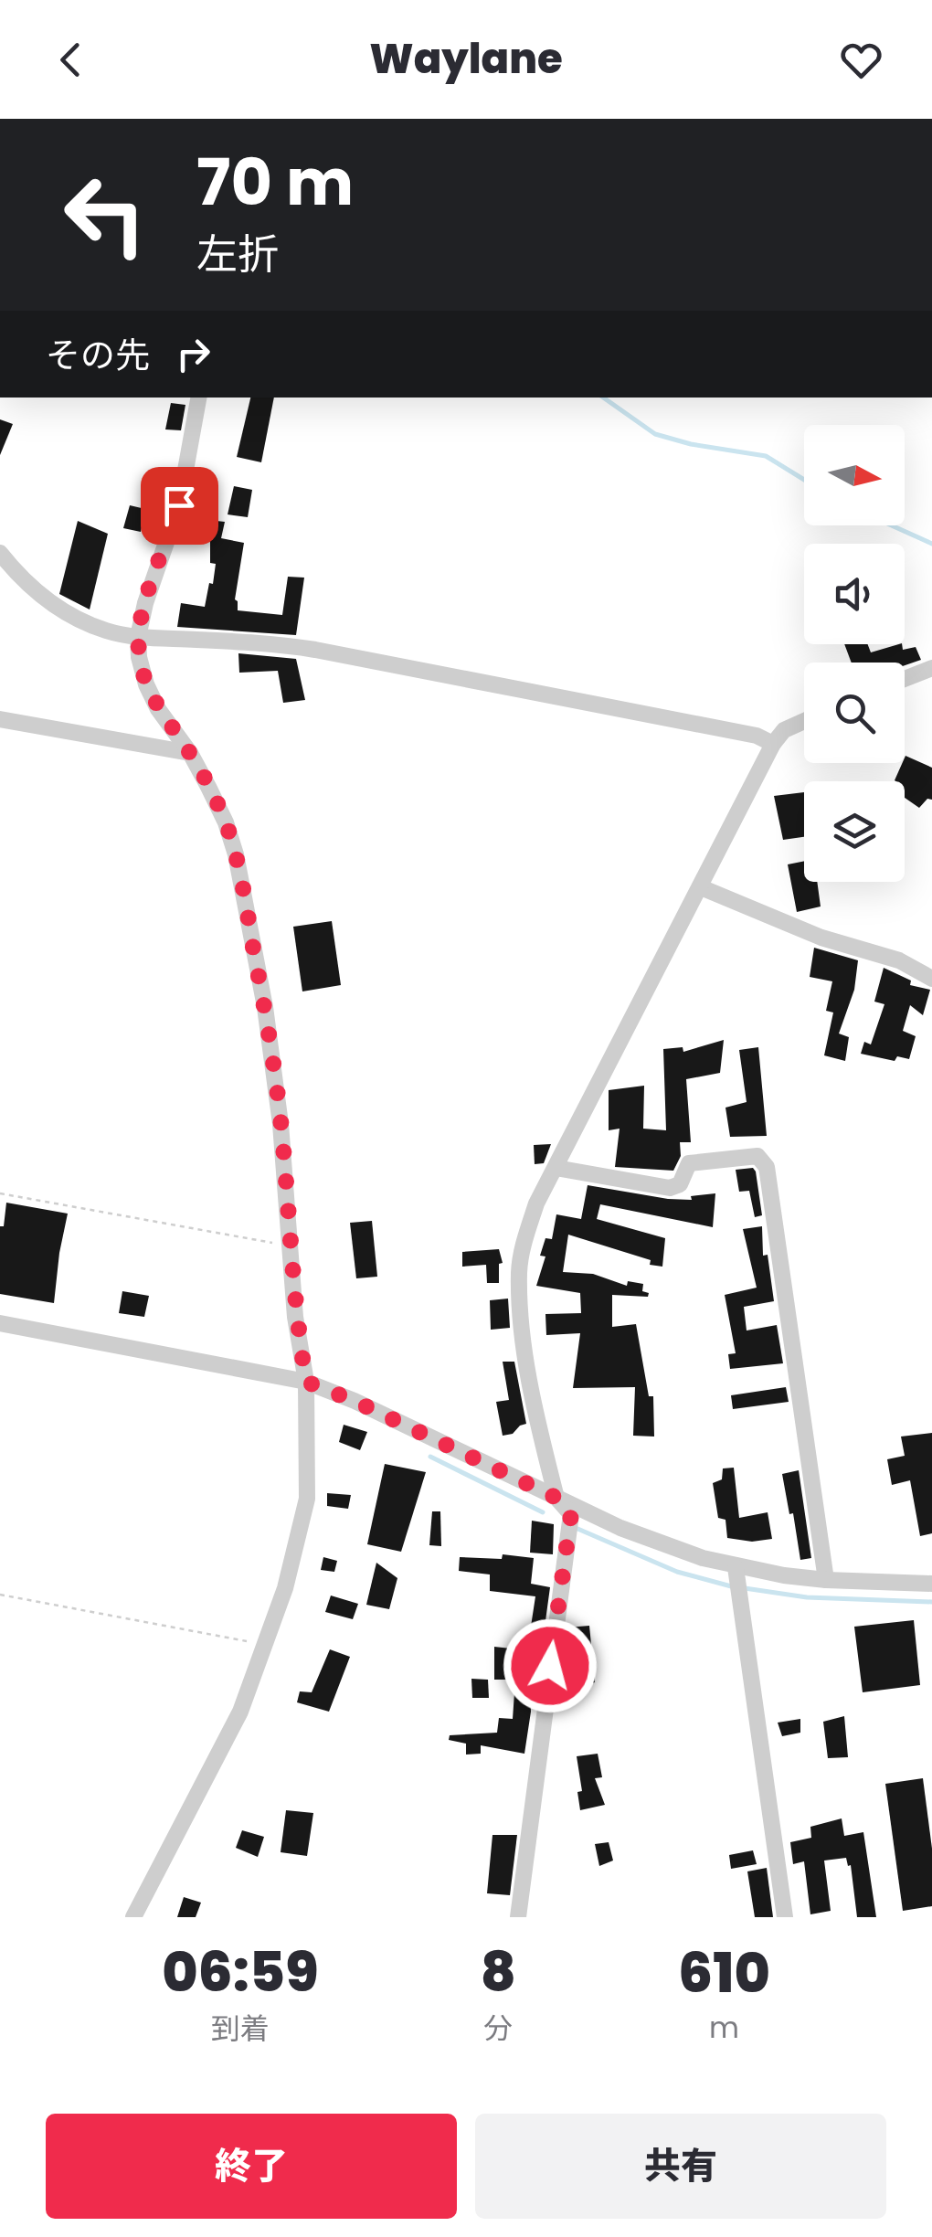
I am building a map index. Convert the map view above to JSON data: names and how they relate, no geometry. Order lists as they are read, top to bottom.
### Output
{
  "north": "right",
  "page": {
    "header": "Waylane",
    "turn": ["70 m", "左折"],
    "then": "その先",
    "eta": [
      "06:59",
      "到着",
      "8",
      "分",
      "610",
      "m"
    ],
    "buttons": ["終了", "共有"]
  }
}
